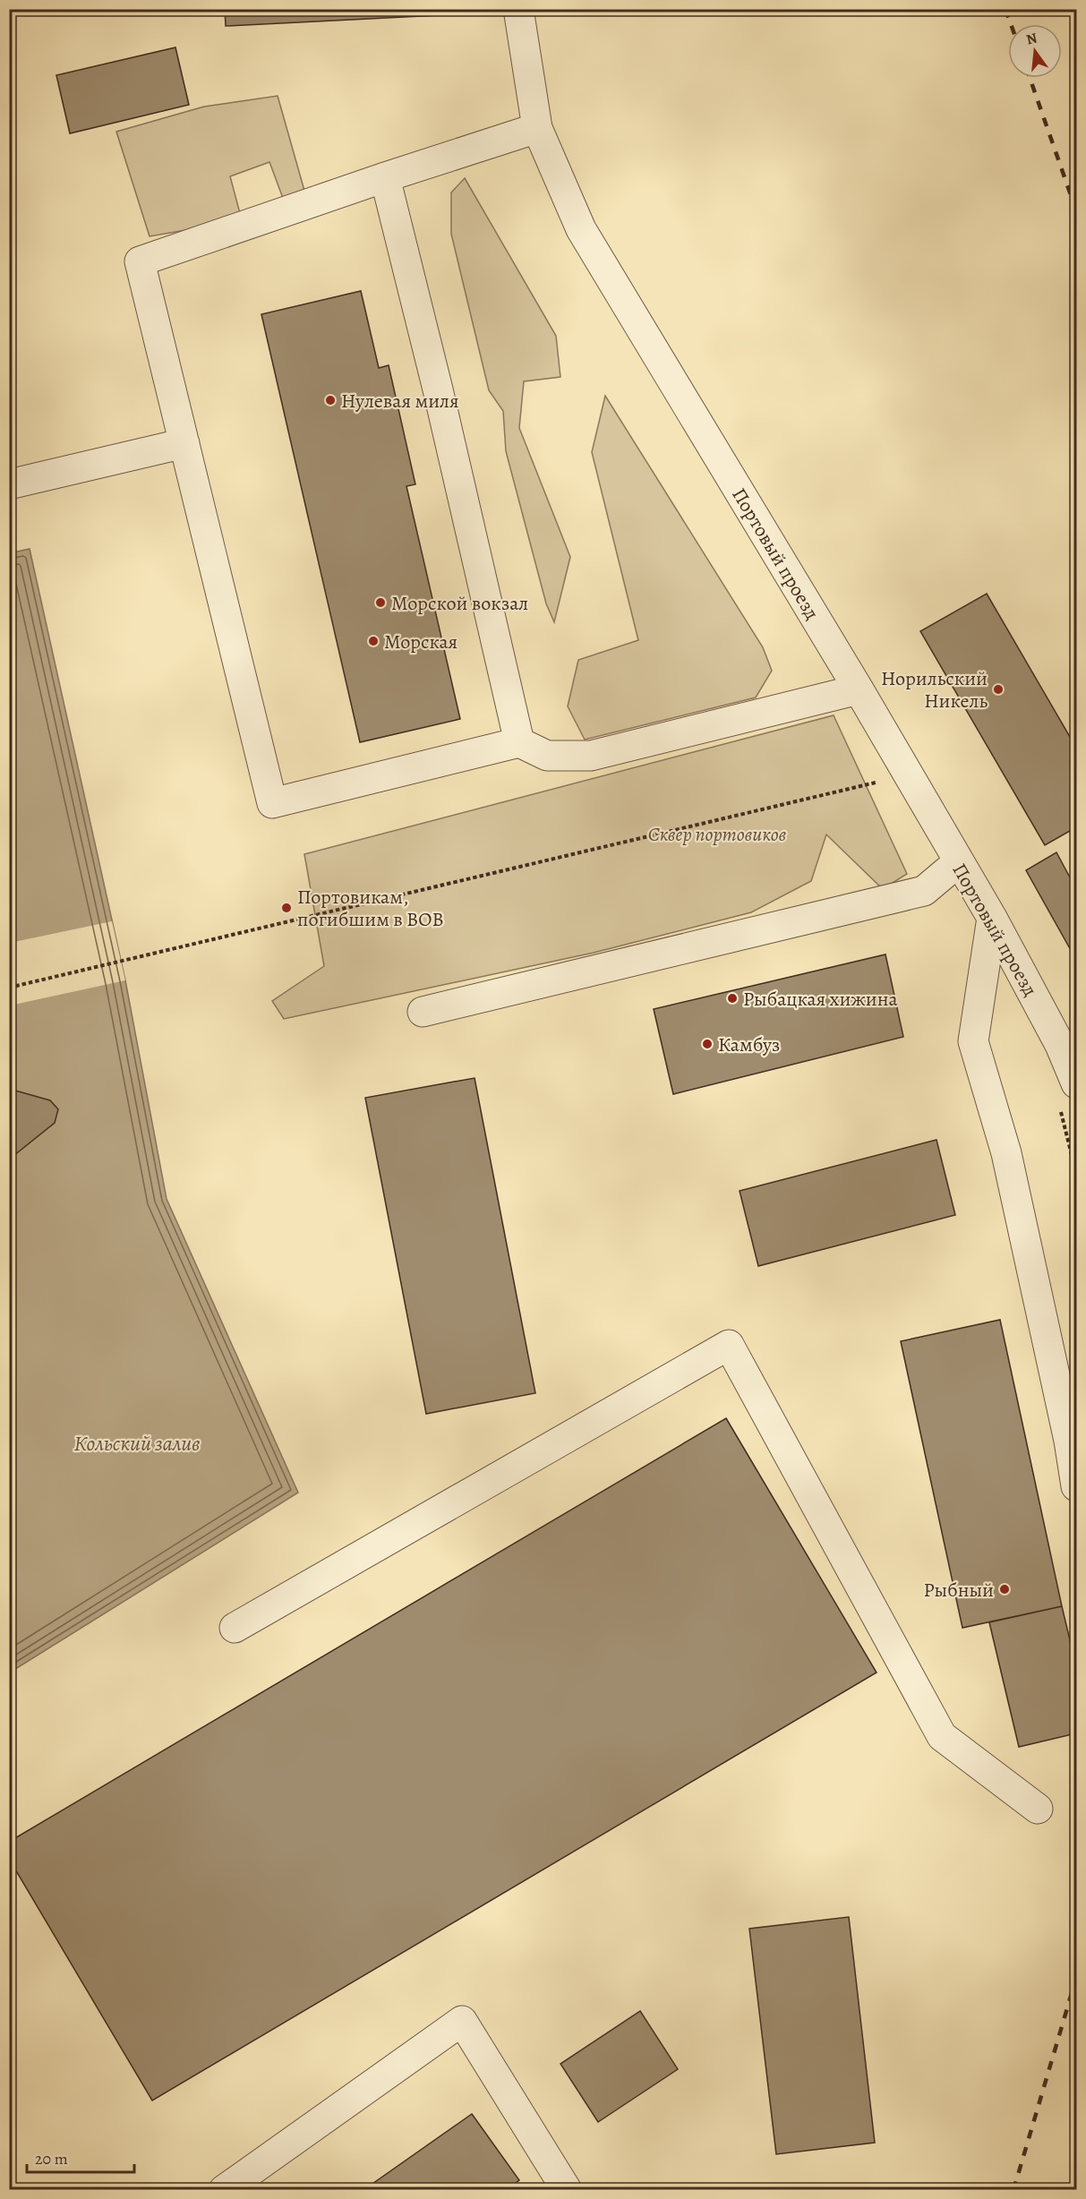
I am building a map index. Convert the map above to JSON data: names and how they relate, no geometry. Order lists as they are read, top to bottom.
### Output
{
  "streets": {
    "street": ["Портовый проезд"]
  },
  "water": ["Кольский залив"],
  "parks": ["Сквер портовиков"],
  "places": [
    "Нулевая миля",
    "Морской вокзал",
    "Морская",
    "Норильский Никель",
    "Портовикам, погибшим в ВОВ",
    "Рыбацкая хижина",
    "Камбуз",
    "Рыбный"
  ],
  "scale_bar": "20 m",
  "north": "top"
}
